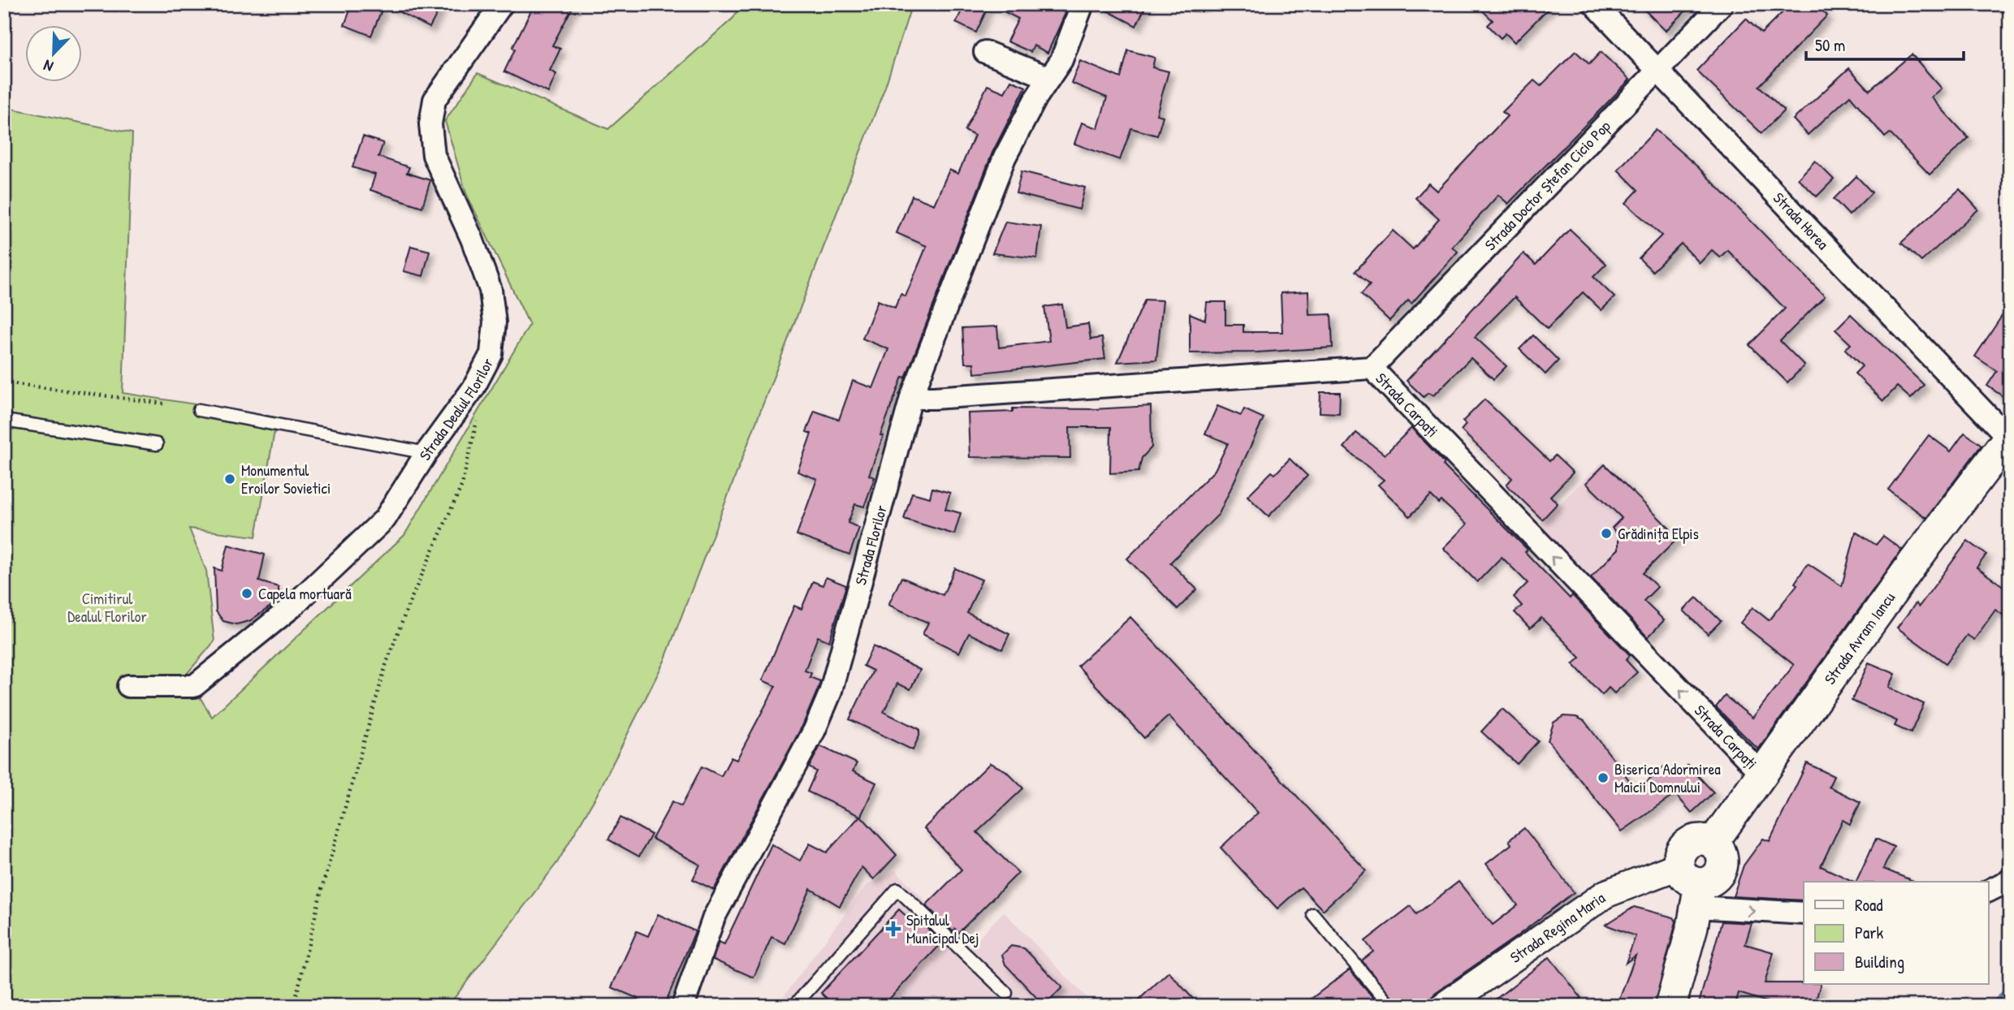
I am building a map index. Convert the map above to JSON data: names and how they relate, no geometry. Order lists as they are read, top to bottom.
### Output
{
  "streets": {
    "main road": ["Strada Avram Iancu"],
    "street": [
      "Strada Doctor Ștefan Cicio Pop",
      "Strada Horea",
      "Strada Carpați",
      "Strada Dealul Florilor",
      "Strada Florilor",
      "Strada Regina Maria"
    ]
  },
  "crossings": [
    ["Strada Doctor Ștefan Cicio Pop", "Strada Horea"],
    ["Strada Doctor Ștefan Cicio Pop", "Strada Carpați"],
    ["Strada Horea", "Strada Avram Iancu"],
    ["Strada Carpați", "Strada Florilor"],
    ["Strada Carpați", "Strada Avram Iancu"],
    ["Strada Avram Iancu", "Strada Regina Maria"]
  ],
  "one_way": ["Strada Carpați"],
  "parks": ["Cimitirul Dealul Florilor"],
  "places": {
    "other": [
      "Monumentul Eroilor Sovietici",
      "Grădinița Elpis",
      "Capela mortuară",
      "Biserica Adormirea Maicii Domnului"
    ],
    "health": ["Spitalul Municipal Dej"]
  },
  "legend": ["Road", "Park", "Building"],
  "scale_bar": "50 m",
  "north": "bottom left"
}
